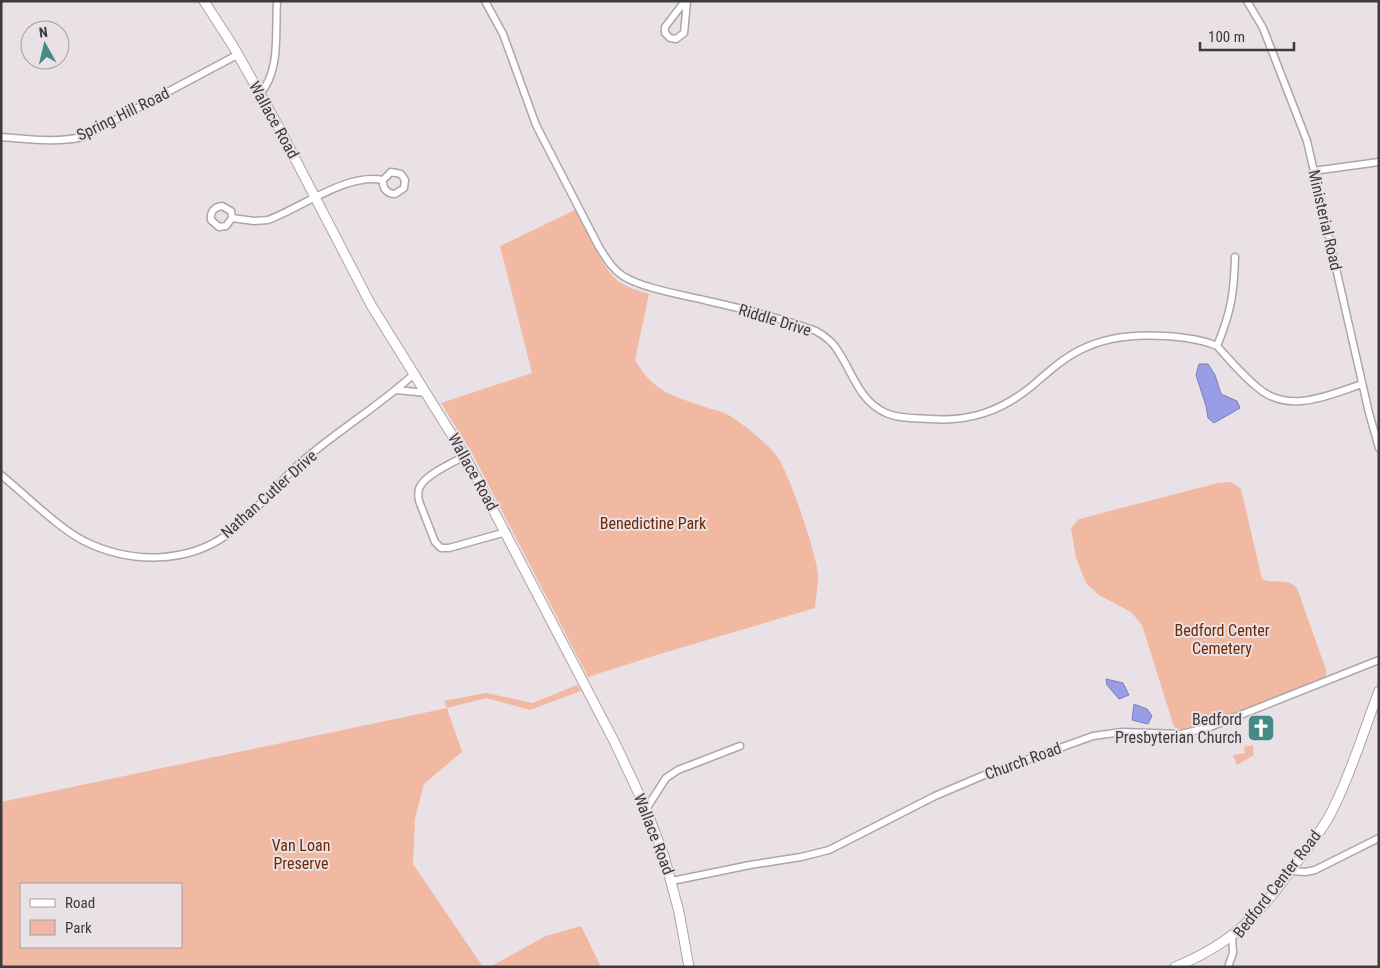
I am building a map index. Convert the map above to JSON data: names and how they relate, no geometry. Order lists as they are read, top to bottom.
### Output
{
  "streets": {
    "street": [
      "Spring Hill Road",
      "Wallace Road",
      "Ministerial Road",
      "Riddle Drive",
      "Nathan Cutler Drive",
      "Church Road",
      "Bedford Center Road"
    ]
  },
  "crossings": [
    ["Spring Hill Road", "Wallace Road"],
    ["Wallace Road", "Nathan Cutler Drive"],
    ["Wallace Road", "Church Road"]
  ],
  "parks": ["Benedictine Park", "Bedford Center Cemetery", "Van Loan Preserve"],
  "places": {
    "church": ["Bedford Presbyterian Church"]
  },
  "legend": ["Road", "Park"],
  "scale_bar": "100 m",
  "north": "top"
}
